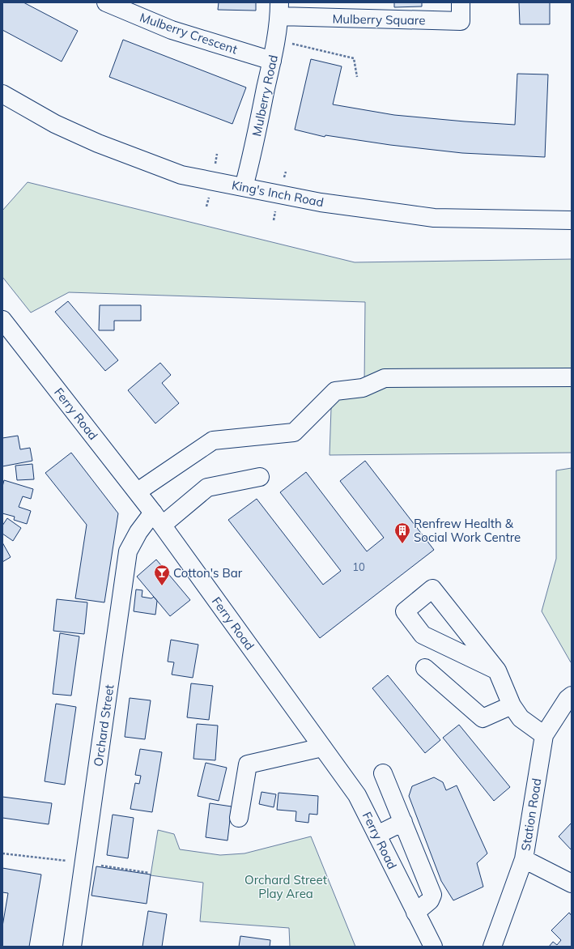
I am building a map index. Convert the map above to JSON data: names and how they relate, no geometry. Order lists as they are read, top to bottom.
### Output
{
  "streets": {
    "street": [
      "Mulberry Square",
      "Mulberry Crescent",
      "Mulberry Road",
      "King's Inch Road",
      "Ferry Road",
      "Orchard Street",
      "Station Road"
    ]
  },
  "crossings": [
    ["Mulberry Square", "Mulberry Road"],
    ["Mulberry Crescent", "Mulberry Road"],
    ["Mulberry Road", "King's Inch Road"],
    ["Ferry Road", "Orchard Street"]
  ],
  "parks": ["Orchard Street Play Area"],
  "places": {
    "building": ["Renfrew Health & Social Work Centre"],
    "bar": ["Cotton's Bar"]
  },
  "house_numbers": ["10"]
}
